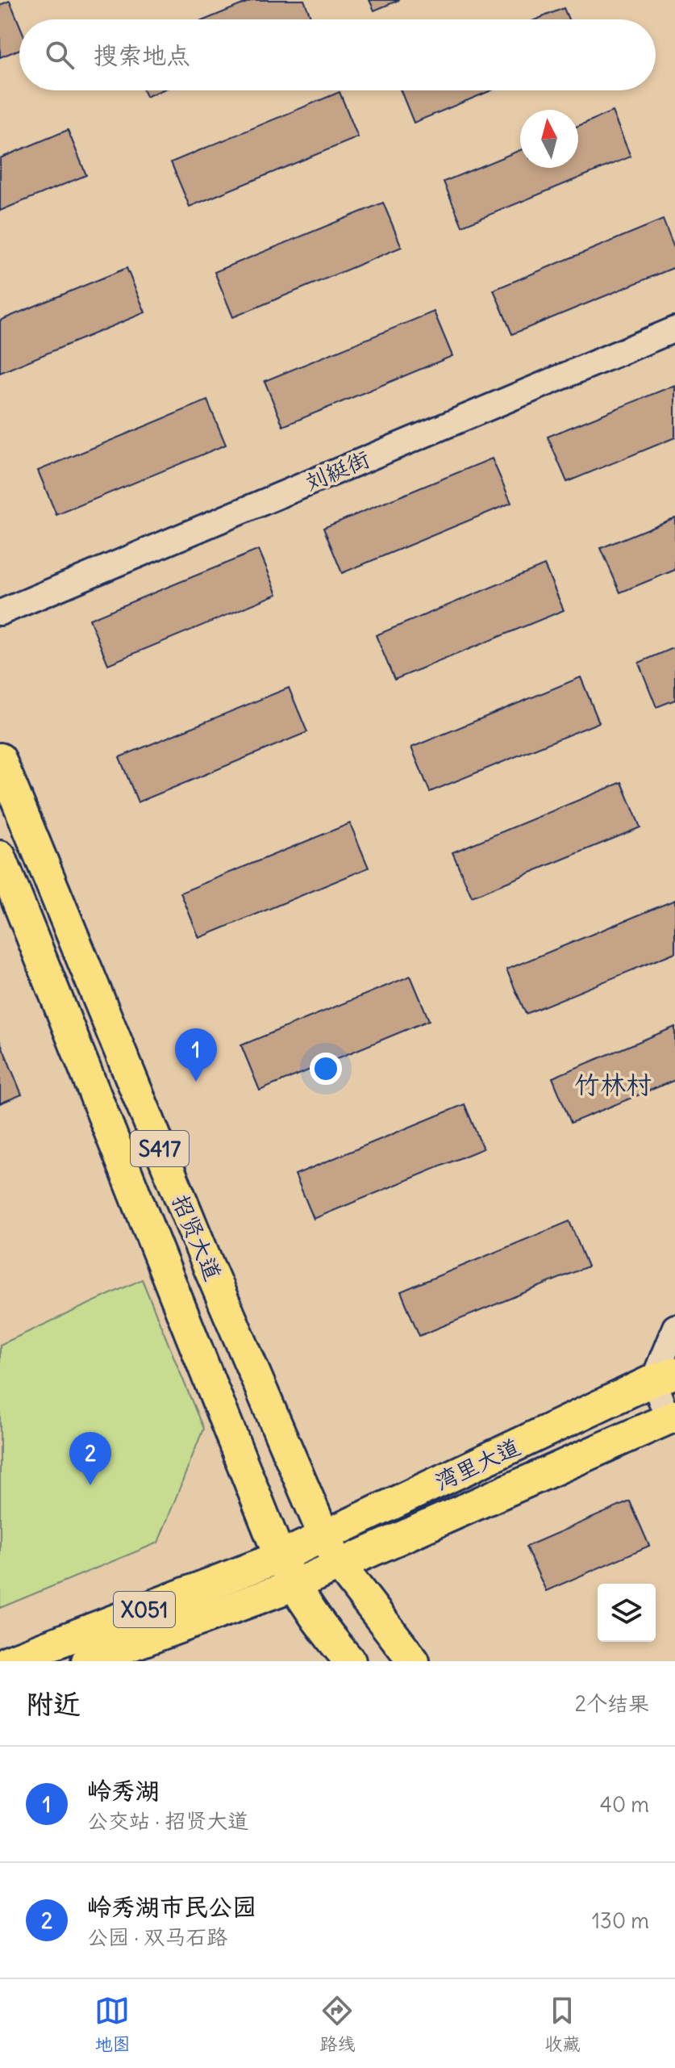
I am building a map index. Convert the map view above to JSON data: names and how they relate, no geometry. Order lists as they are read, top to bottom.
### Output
{
  "streets": {
    "main road": [
      "S417",
      "招贤大道",
      "湾里大道",
      "X051"
    ],
    "street": ["刘綎街"]
  },
  "crossings": [
    ["招贤大道", "湾里大道"],
    ["招贤大道", "X051"],
    ["湾里大道", "X051"]
  ],
  "districts": ["竹林村"],
  "north": "top",
  "page": {
    "search": "搜索地点",
    "pins": ["1", "2"],
    "heading": ["附近", "2个结果"],
    "list": [
      {
        "mark": "1",
        "name": "岭秀湖",
        "note": "公交站 · 招贤大道",
        "value": "40 m"
      },
      {
        "mark": "2",
        "name": "岭秀湖市民公园",
        "note": "公园 · 双马石路",
        "value": "130 m"
      }
    ],
    "nav": ["地图", "路线", "收藏"]
  }
}
